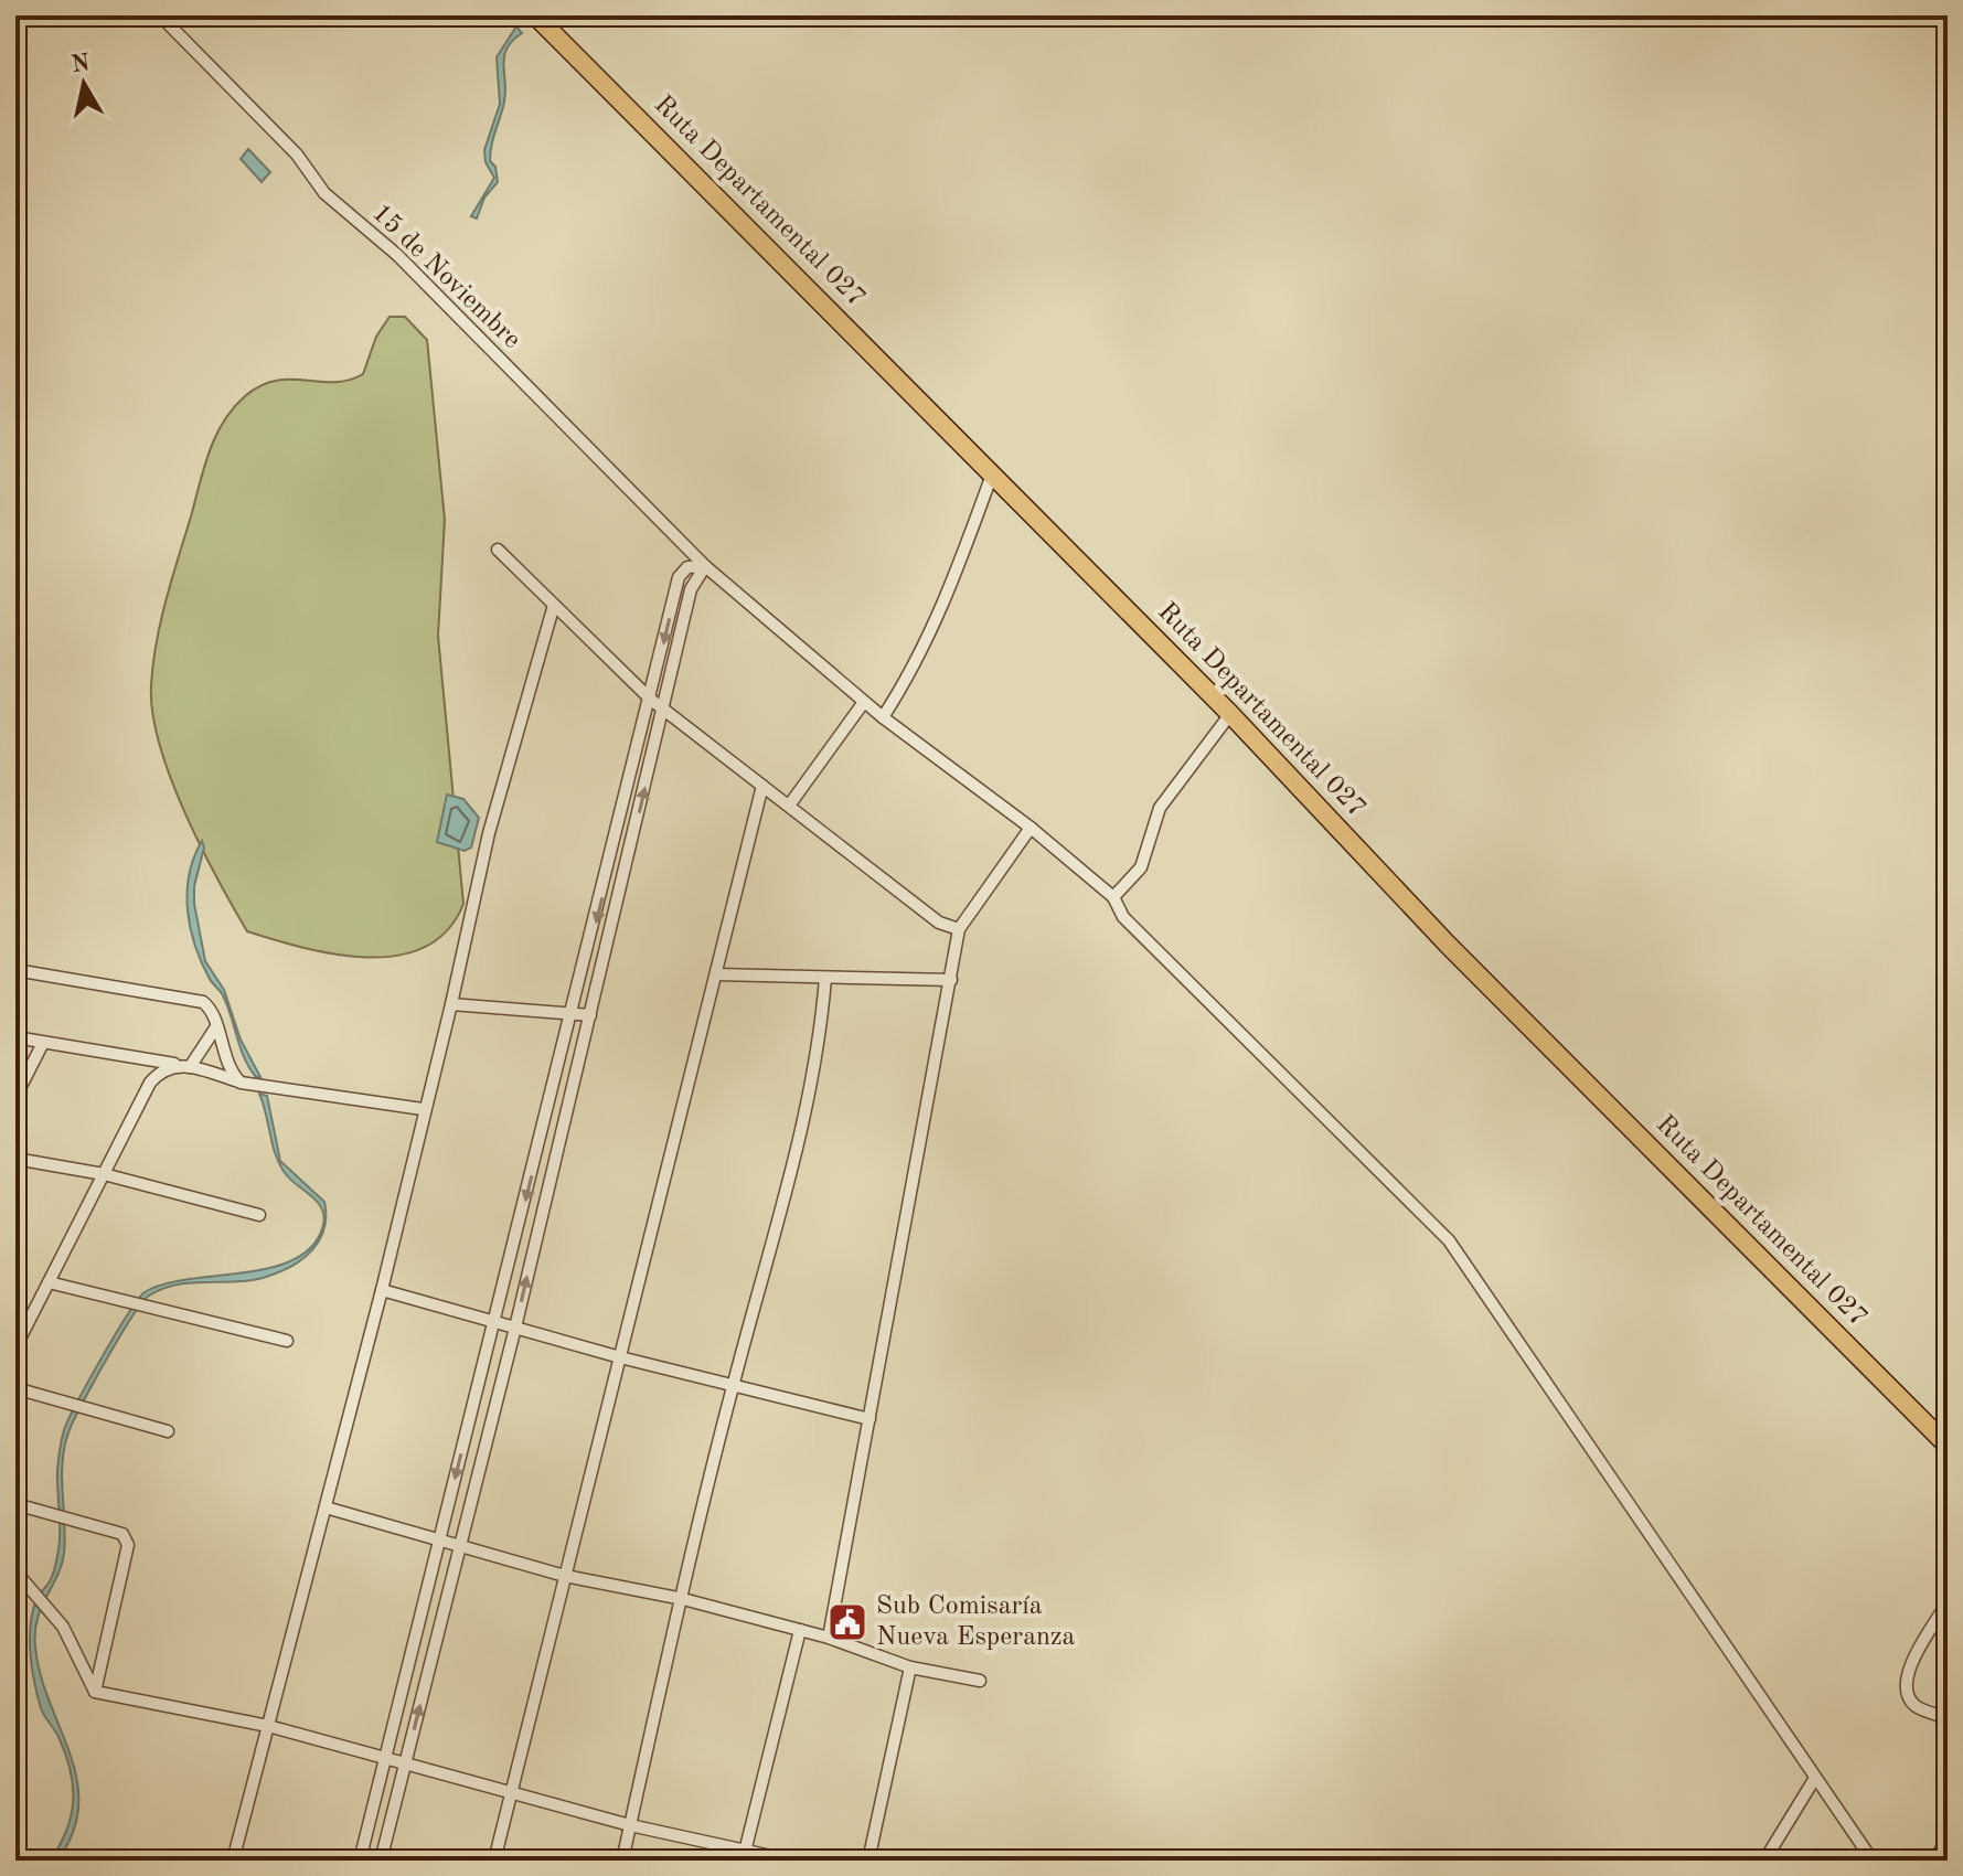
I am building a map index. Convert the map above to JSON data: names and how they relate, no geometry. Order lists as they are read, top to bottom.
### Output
{
  "streets": {
    "main road": ["Ruta Departamental 027"],
    "street": ["15 de Noviembre"]
  },
  "places": {
    "public building": ["Sub Comisaría Nueva Esperanza"]
  },
  "north": "top"
}
